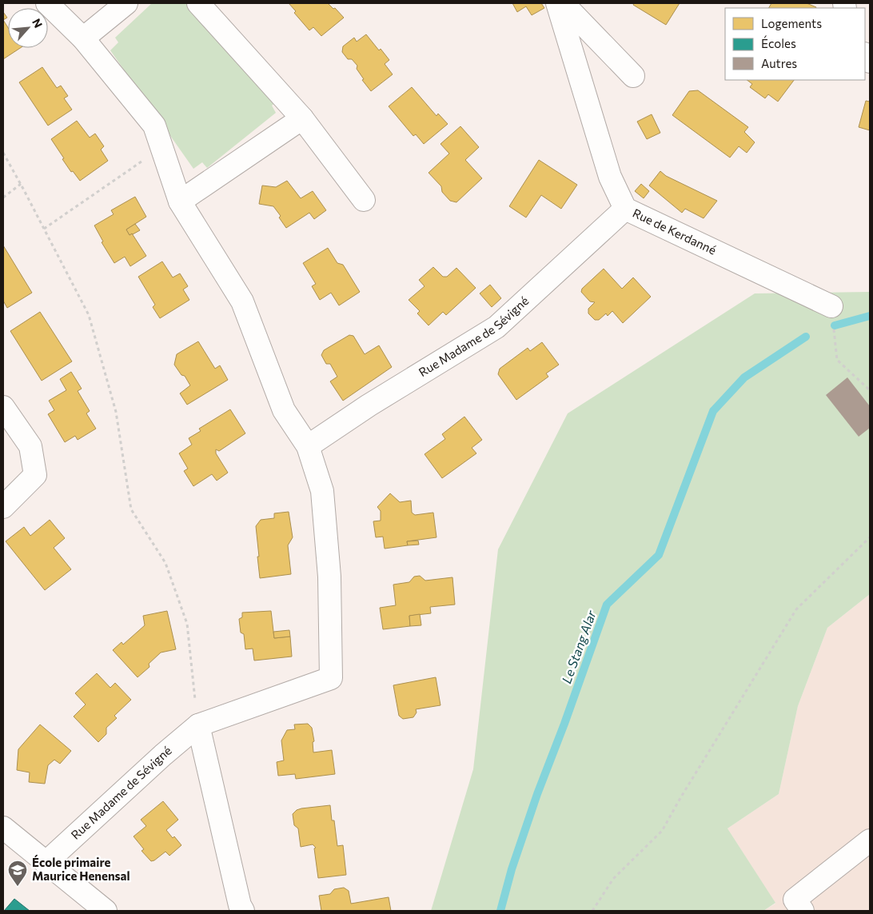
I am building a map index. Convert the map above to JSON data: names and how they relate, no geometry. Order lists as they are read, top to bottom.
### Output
{
  "streets": {
    "street": ["Rue de Kerdanné", "Rue Madame de Sévigné"]
  },
  "crossings": [
    ["Rue de Kerdanné", "Rue Madame de Sévigné"]
  ],
  "water": ["Le Stang Alar"],
  "places": {
    "school or university": ["École primaire Maurice Henensal"]
  },
  "legend": ["Logements", "Écoles", "Autres"],
  "north": "top right"
}
